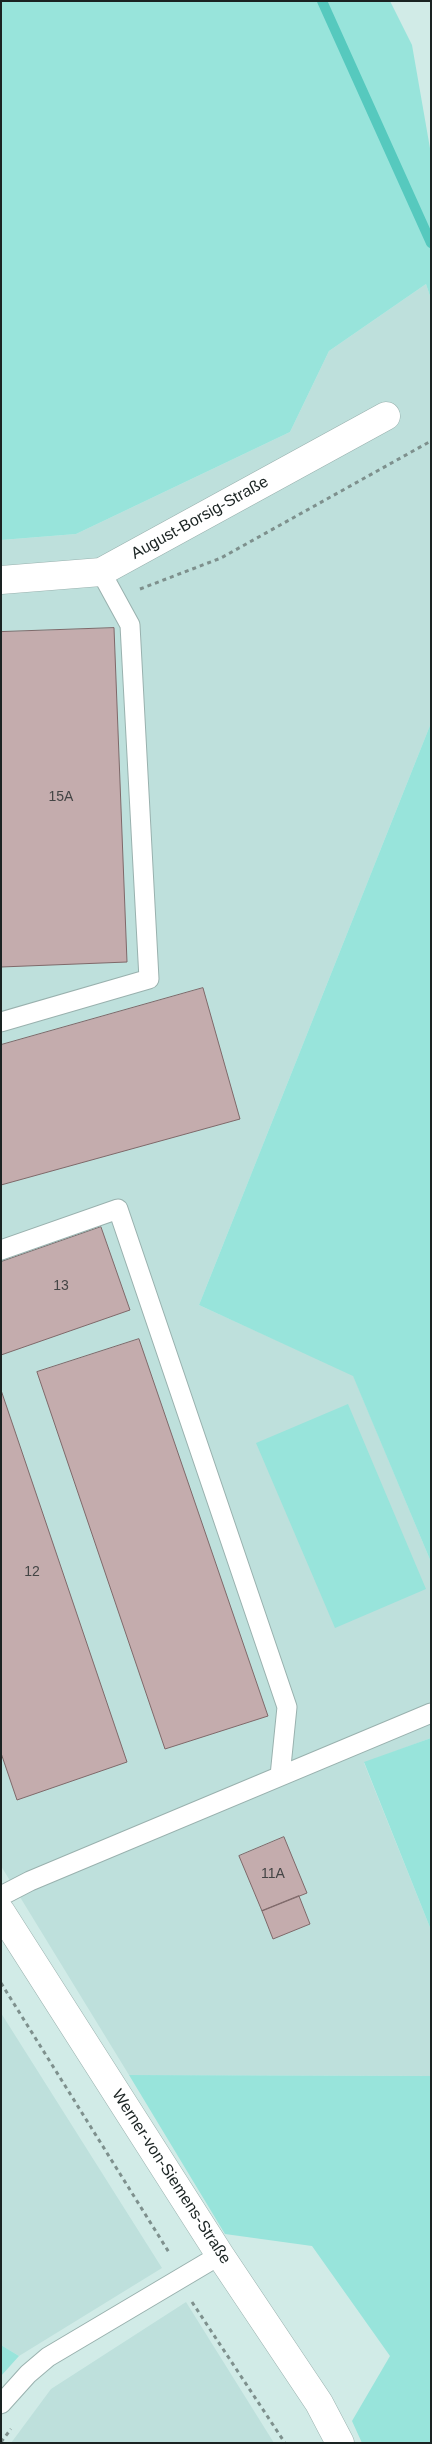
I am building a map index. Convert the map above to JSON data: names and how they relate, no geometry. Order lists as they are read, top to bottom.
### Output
{
  "streets": {
    "street": ["August-Borsig-Straße", "Werner-von-Siemens-Straße"]
  },
  "house_numbers": [
    "15A",
    "13",
    "12",
    "11A"
  ]
}
